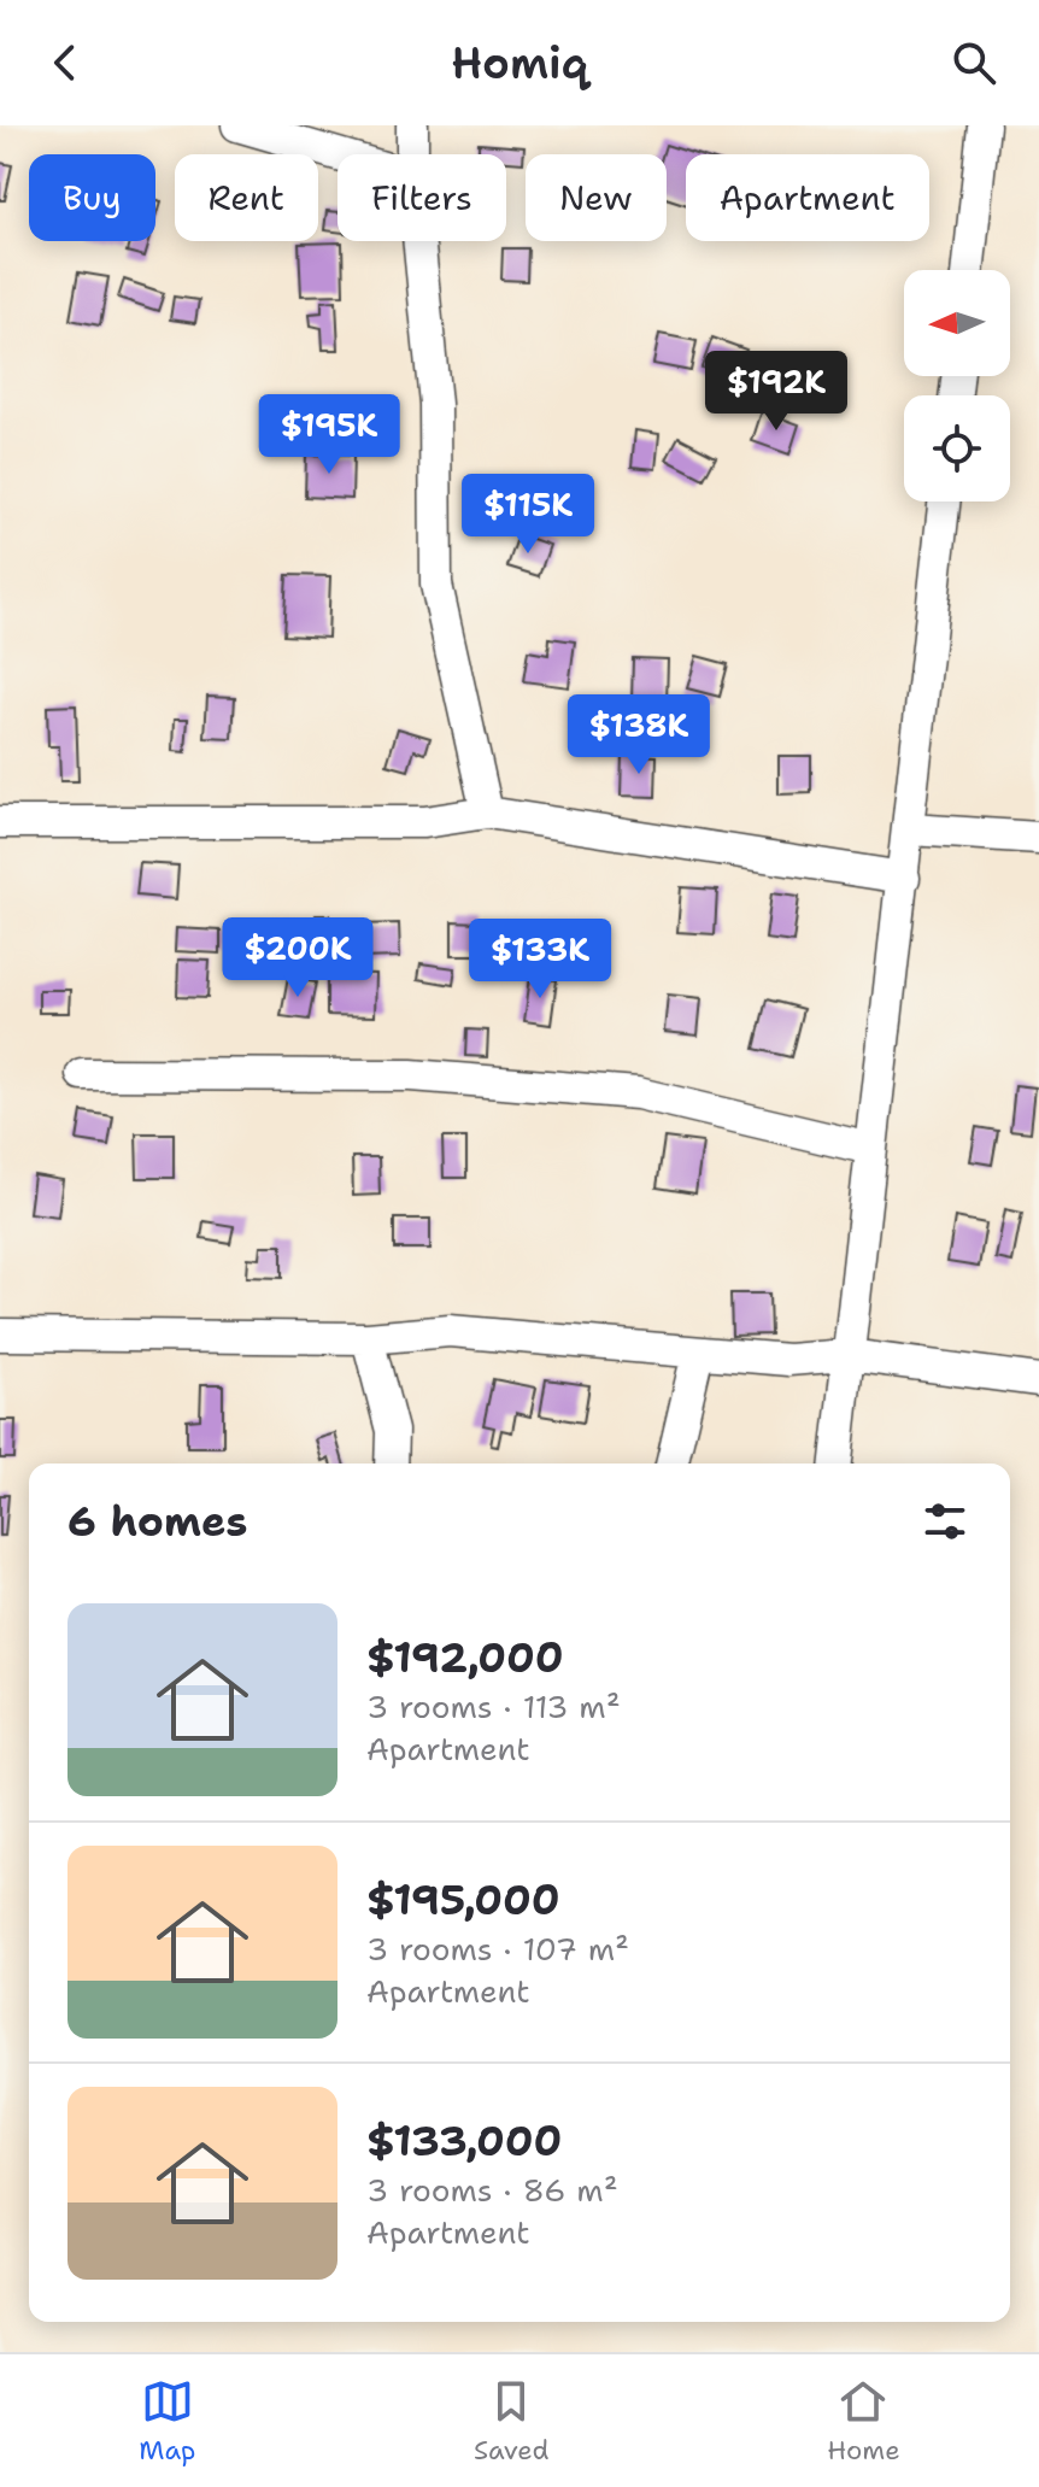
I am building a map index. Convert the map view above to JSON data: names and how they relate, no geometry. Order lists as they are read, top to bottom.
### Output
{
  "north": "left",
  "page": {
    "header": "Homiq",
    "chip": [
      "Buy",
      "Rent",
      "Filters",
      "New",
      "Apartment"
    ],
    "price": [
      "$192K",
      "$195K",
      "$115K",
      "$138K",
      "$200K",
      "$133K"
    ],
    "heading": "6 homes",
    "list": [
      {
        "name": "$192,000",
        "note": "3 rooms · 113 m² · Apartment"
      },
      {
        "name": "$195,000",
        "note": "3 rooms · 107 m² · Apartment"
      },
      {
        "name": "$133,000",
        "note": "3 rooms · 86 m² · Apartment"
      }
    ],
    "tabs": ["Map", "Saved", "Home"]
  }
}
